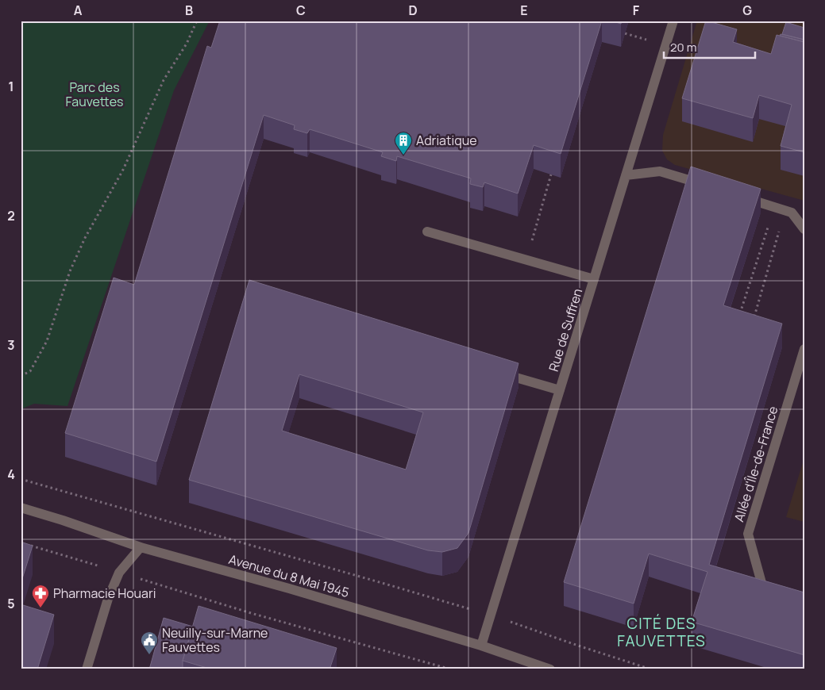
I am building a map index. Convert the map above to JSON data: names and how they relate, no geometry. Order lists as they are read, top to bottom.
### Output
{
  "streets": {
    "street": ["Rue de Suffren", "Allée d'Île-de-France", "Avenue du 8 Mai 1945"]
  },
  "crossings": [
    ["Rue de Suffren", "Avenue du 8 Mai 1945"]
  ],
  "districts": ["CITÉ DES FAUVETTES"],
  "parks": ["Parc des Fauvettes"],
  "places": {
    "building": ["Adriatique"],
    "pharmacy": ["Pharmacie Houari"],
    "public building": ["Neuilly-sur-Marne Fauvettes"]
  },
  "scale_bar": "20 m",
  "grid": {
    "columns": [
      "A",
      "B",
      "C",
      "D",
      "E",
      "F",
      "G"
    ],
    "rows": [
      "1",
      "2",
      "3",
      "4",
      "5"
    ]
  }
}
